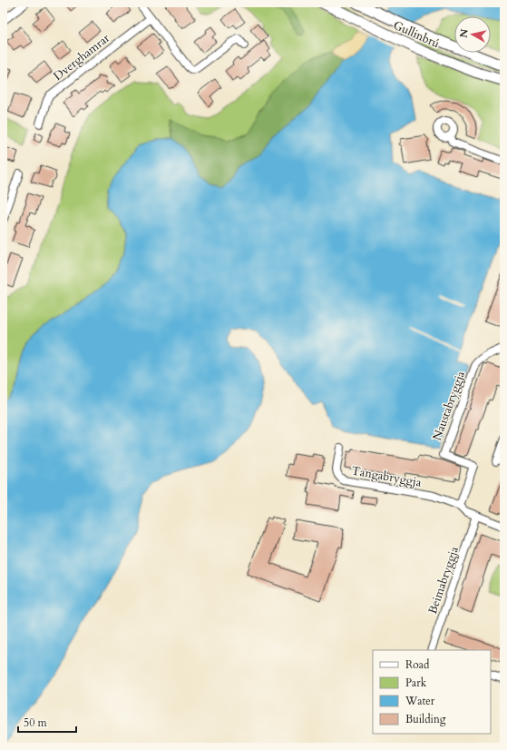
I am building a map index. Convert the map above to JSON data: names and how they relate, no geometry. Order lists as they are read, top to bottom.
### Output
{
  "streets": {
    "main road": ["Gullinbrú"],
    "street": [
      "Dverghamrar",
      "Naustabryggja",
      "Tangabryggja",
      "Beimabryggja"
    ]
  },
  "crossings": [
    ["Naustabryggja", "Tangabryggja"],
    ["Tangabryggja", "Beimabryggja"]
  ],
  "legend": [
    "Road",
    "Park",
    "Water",
    "Building"
  ],
  "scale_bar": "50 m",
  "north": "left"
}
